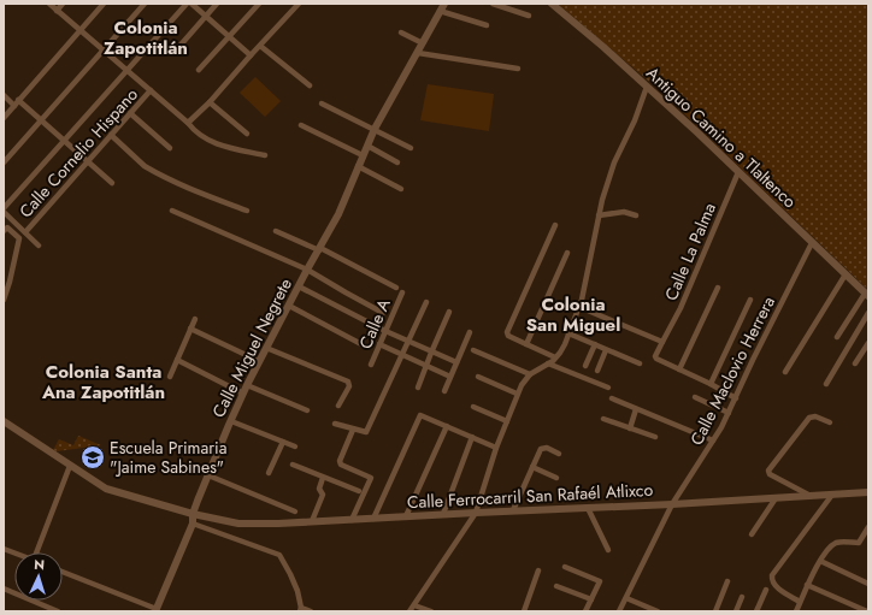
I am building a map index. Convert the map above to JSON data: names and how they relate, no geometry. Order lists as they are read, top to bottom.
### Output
{
  "streets": {
    "street": [
      "Antiguo Camino a Tlaltenco",
      "Calle Cornelio Hispano",
      "Calle La Palma",
      "Calle A",
      "Calle Miguel Negrete",
      "Calle Maclovio Herrera",
      "Calle Ferrocarril San Rafaél Atlixco"
    ]
  },
  "crossings": [
    ["Antiguo Camino a Tlaltenco", "Calle La Palma"],
    ["Antiguo Camino a Tlaltenco", "Calle Maclovio Herrera"],
    ["Calle Miguel Negrete", "Calle Ferrocarril San Rafaél Atlixco"],
    ["Calle Maclovio Herrera", "Calle Ferrocarril San Rafaél Atlixco"]
  ],
  "districts": ["Colonia Zapotitlán", "Colonia San Miguel", "Colonia Santa Ana Zapotitlán"],
  "places": {
    "school or university": ["Escuela Primaria \"Jaime Sabines\""]
  },
  "north": "top"
}
